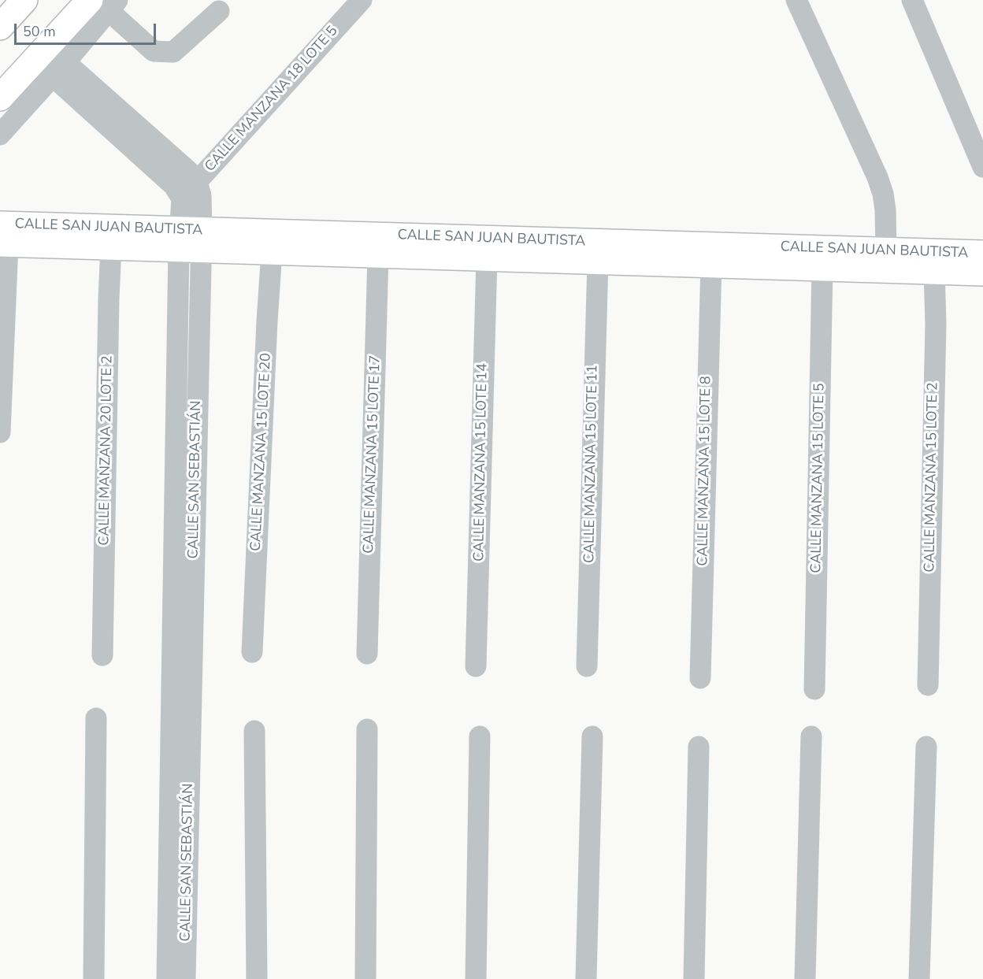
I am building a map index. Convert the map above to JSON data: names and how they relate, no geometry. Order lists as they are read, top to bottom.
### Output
{
  "streets": {
    "main road": ["CALLE SAN JUAN BAUTISTA"],
    "street": [
      "CALLE MANZANA 18 LOTE 5",
      "CALLE MANZANA 20 LOTE 2",
      "CALLE MANZANA 15 LOTE 20",
      "CALLE MANZANA 15 LOTE 17",
      "CALLE MANZANA 15 LOTE 14",
      "CALLE MANZANA 15 LOTE 11",
      "CALLE MANZANA 15 LOTE 8",
      "CALLE MANZANA 15 LOTE 2",
      "CALLE MANZANA 15 LOTE 5",
      "CALLE SAN SEBASTIÁN"
    ]
  },
  "crossings": [
    ["CALLE MANZANA 18 LOTE 5", "CALLE SAN SEBASTIÁN"],
    ["CALLE SAN JUAN BAUTISTA", "CALLE MANZANA 20 LOTE 2"],
    ["CALLE SAN JUAN BAUTISTA", "CALLE MANZANA 15 LOTE 20"],
    ["CALLE SAN JUAN BAUTISTA", "CALLE MANZANA 15 LOTE 17"],
    ["CALLE SAN JUAN BAUTISTA", "CALLE MANZANA 15 LOTE 14"],
    ["CALLE SAN JUAN BAUTISTA", "CALLE MANZANA 15 LOTE 11"],
    ["CALLE SAN JUAN BAUTISTA", "CALLE MANZANA 15 LOTE 8"],
    ["CALLE SAN JUAN BAUTISTA", "CALLE MANZANA 15 LOTE 2"],
    ["CALLE SAN JUAN BAUTISTA", "CALLE MANZANA 15 LOTE 5"],
    ["CALLE SAN JUAN BAUTISTA", "CALLE SAN SEBASTIÁN"]
  ],
  "scale_bar": "50 m"
}
